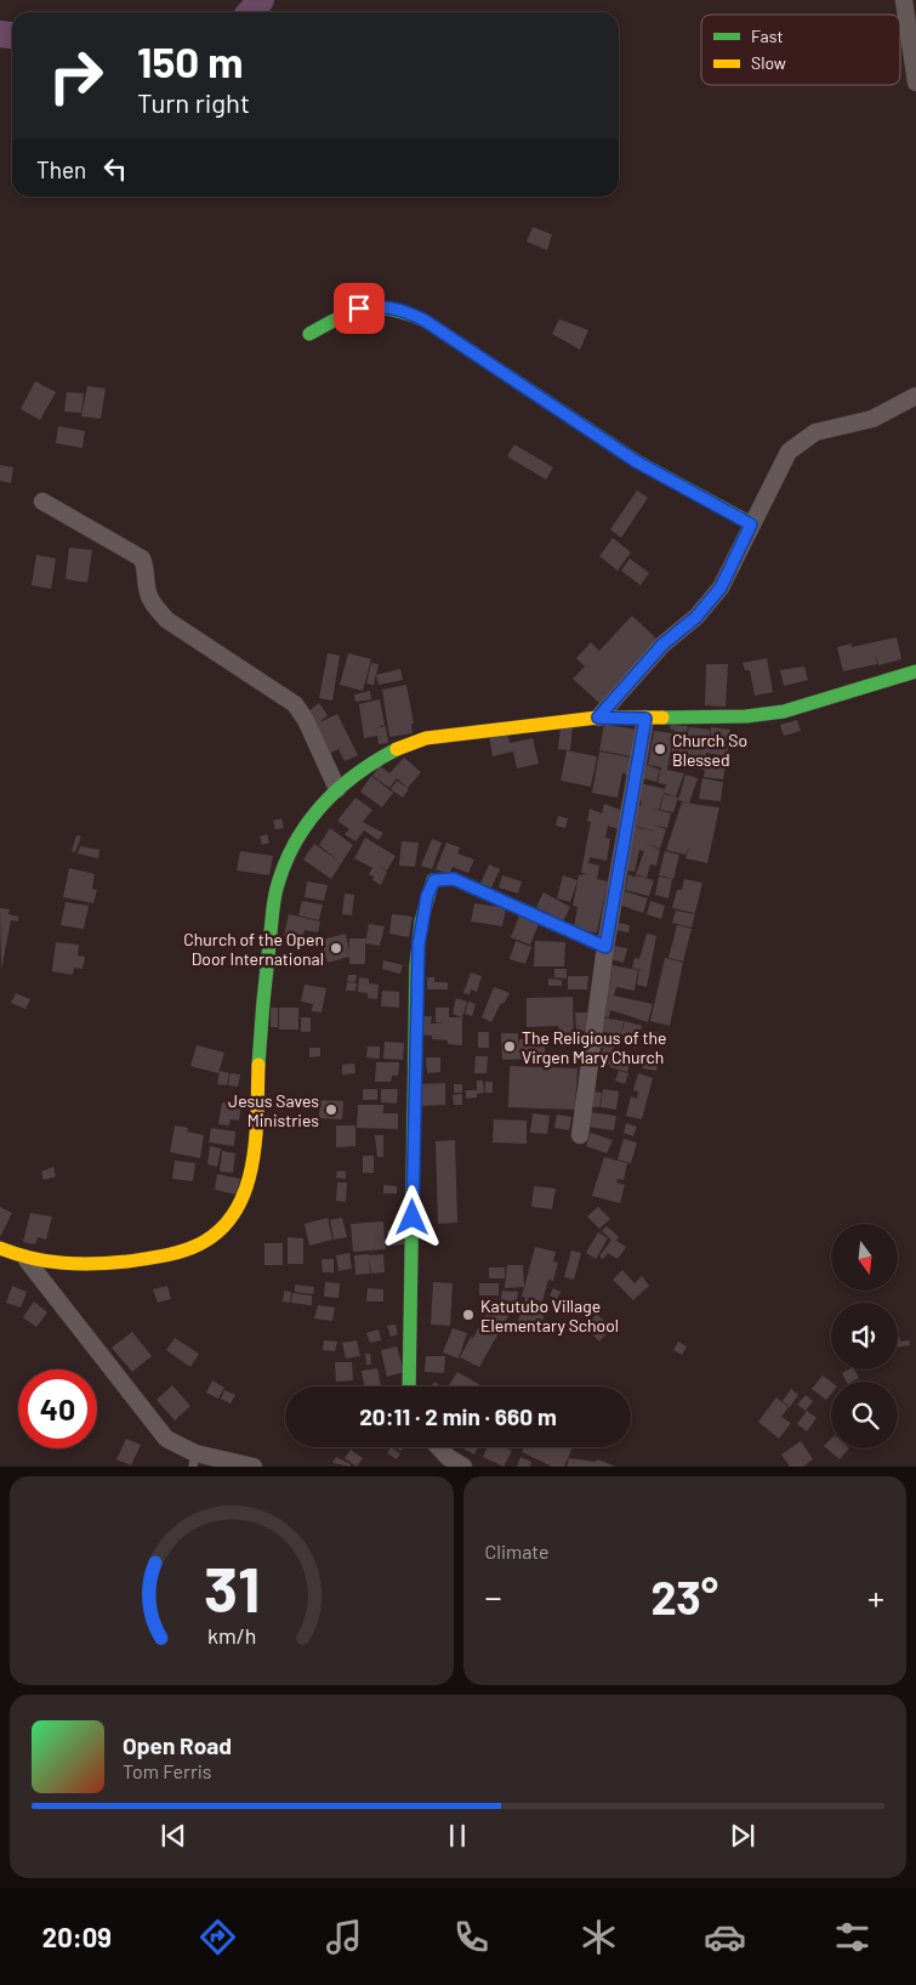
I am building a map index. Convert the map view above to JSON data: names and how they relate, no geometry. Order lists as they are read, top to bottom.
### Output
{
  "places": [
    "Church So Blessed",
    "Church of the Open Door International",
    "The Religious of the Virgen Mary Church",
    "Jesus Saves Ministries",
    "Katutubo Village Elementary School"
  ],
  "legend": ["Fast", "Slow"],
  "north": "bottom",
  "page": {
    "turn": ["150 m", "Turn right"],
    "then": "Then",
    "limit": "40",
    "trip": "20:11 · 2 min · 660 m",
    "tile": "Climate",
    "heat": ["−", "23°", "+"],
    "song": ["Open Road", "Tom Ferris"],
    "tabs": "20:09",
    "gauge": ["31", "km/h"]
  }
}
